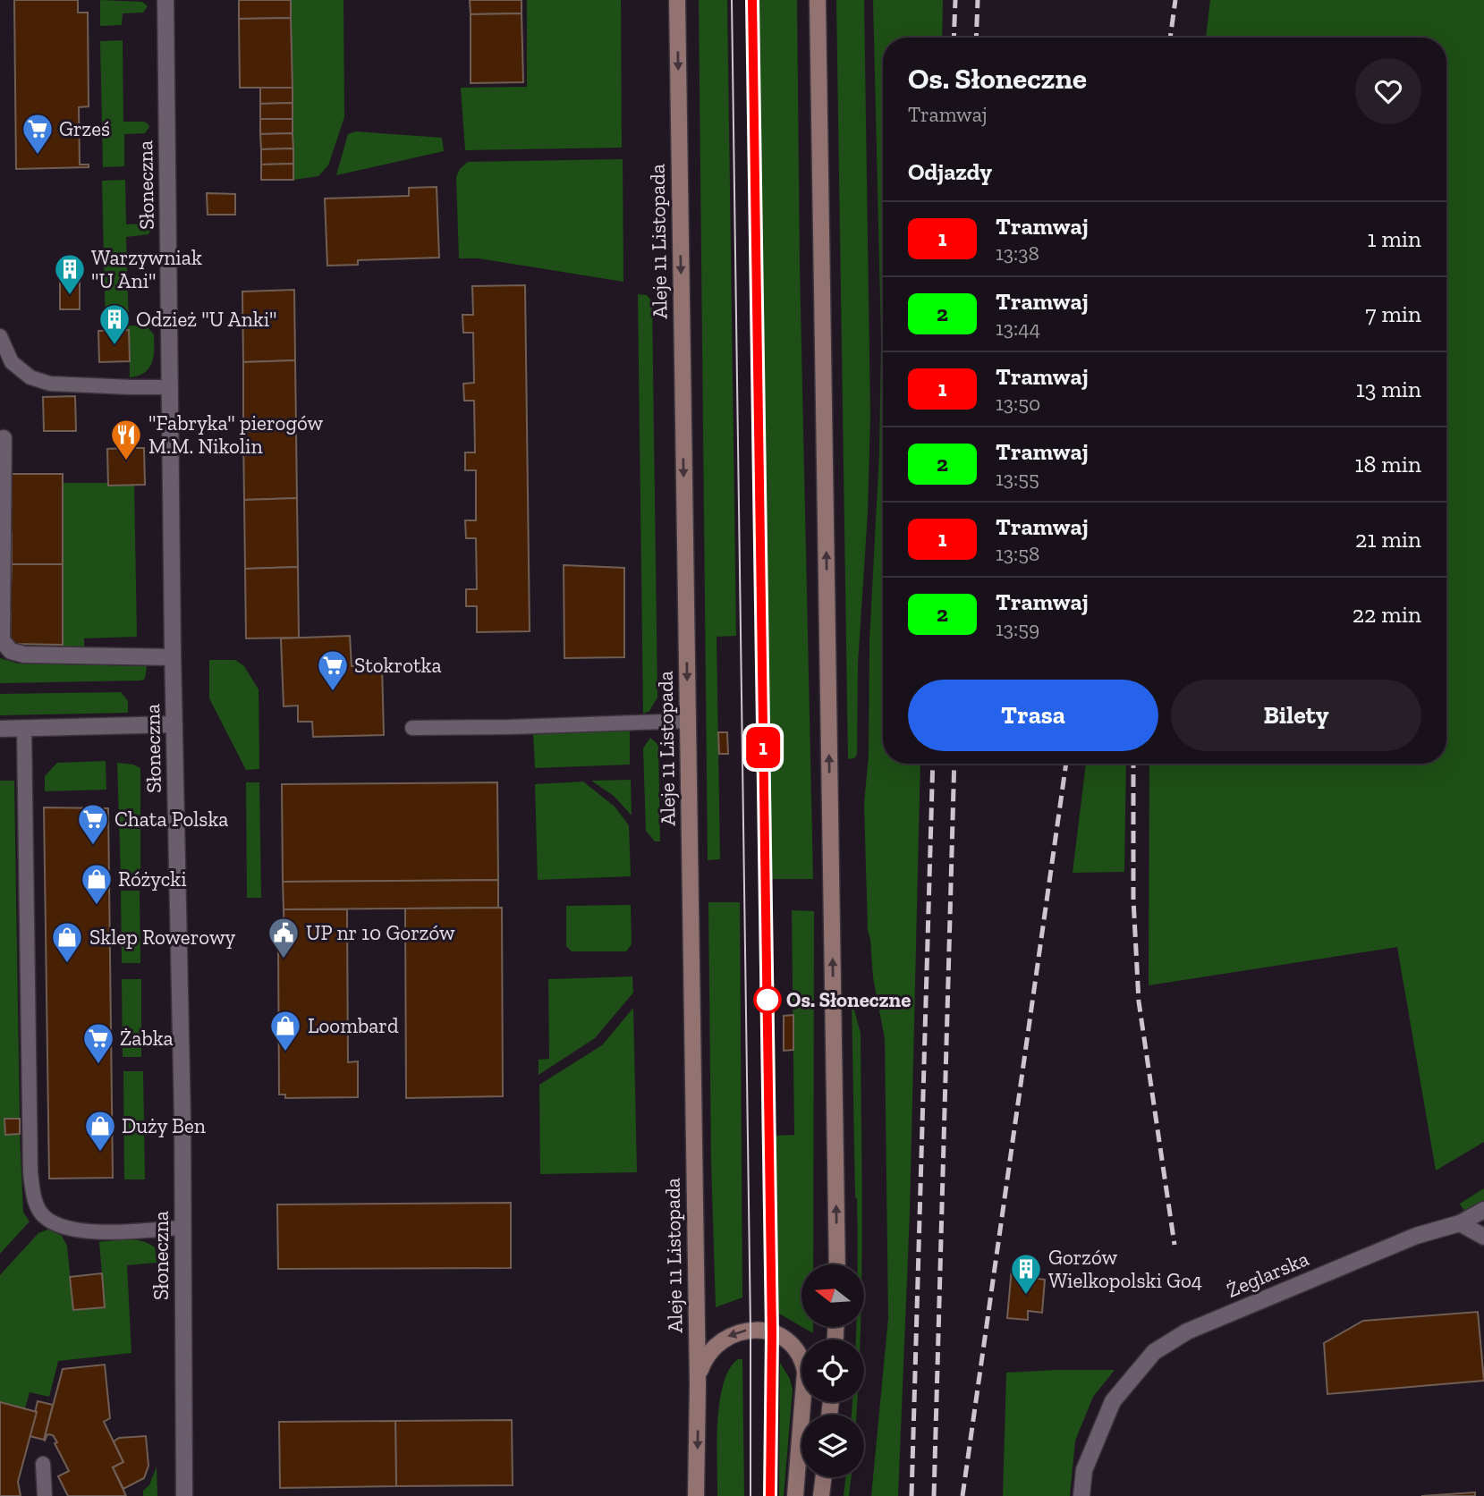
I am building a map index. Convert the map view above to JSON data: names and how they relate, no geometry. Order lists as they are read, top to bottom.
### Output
{
  "streets": {
    "main road": ["Aleje 11 Listopada"],
    "street": ["Słoneczna", "Żeglarska"]
  },
  "places": {
    "supermarket": [
      "Grześ",
      "Stokrotka",
      "Chata Polska",
      "Żabka"
    ],
    "building": ["Warzywniak \"U Ani\"", "Odzież \"U Anki\"", "Gorzów Wielkopolski Go4"],
    "restaurant": ["\"Fabryka\" pierogów M.M. Nikolin"],
    "shop": [
      "Różycki",
      "Sklep Rowerowy",
      "Loombard",
      "Duży Ben"
    ],
    "public building": ["UP nr 10 Gorzów"],
    "other": ["Os. Słoneczne"]
  },
  "lines": ["tram line 1"],
  "north": "left",
  "page": {
    "on_map": "1",
    "heading": [
      ["Os. Słoneczne", "Tramwaj"],
      "Odjazdy"
    ],
    "list": [
      {
        "mark": "1",
        "name": "Tramwaj",
        "note": "13:38",
        "value": "1 min"
      },
      {
        "mark": "2",
        "name": "Tramwaj",
        "note": "13:44",
        "value": "7 min"
      },
      {
        "mark": "1",
        "name": "Tramwaj",
        "note": "13:50",
        "value": "13 min"
      },
      {
        "mark": "2",
        "name": "Tramwaj",
        "note": "13:55",
        "value": "18 min"
      },
      {
        "mark": "1",
        "name": "Tramwaj",
        "note": "13:58",
        "value": "21 min"
      },
      {
        "mark": "2",
        "name": "Tramwaj",
        "note": "13:59",
        "value": "22 min"
      }
    ],
    "buttons": ["Trasa", "Bilety"]
  }
}
